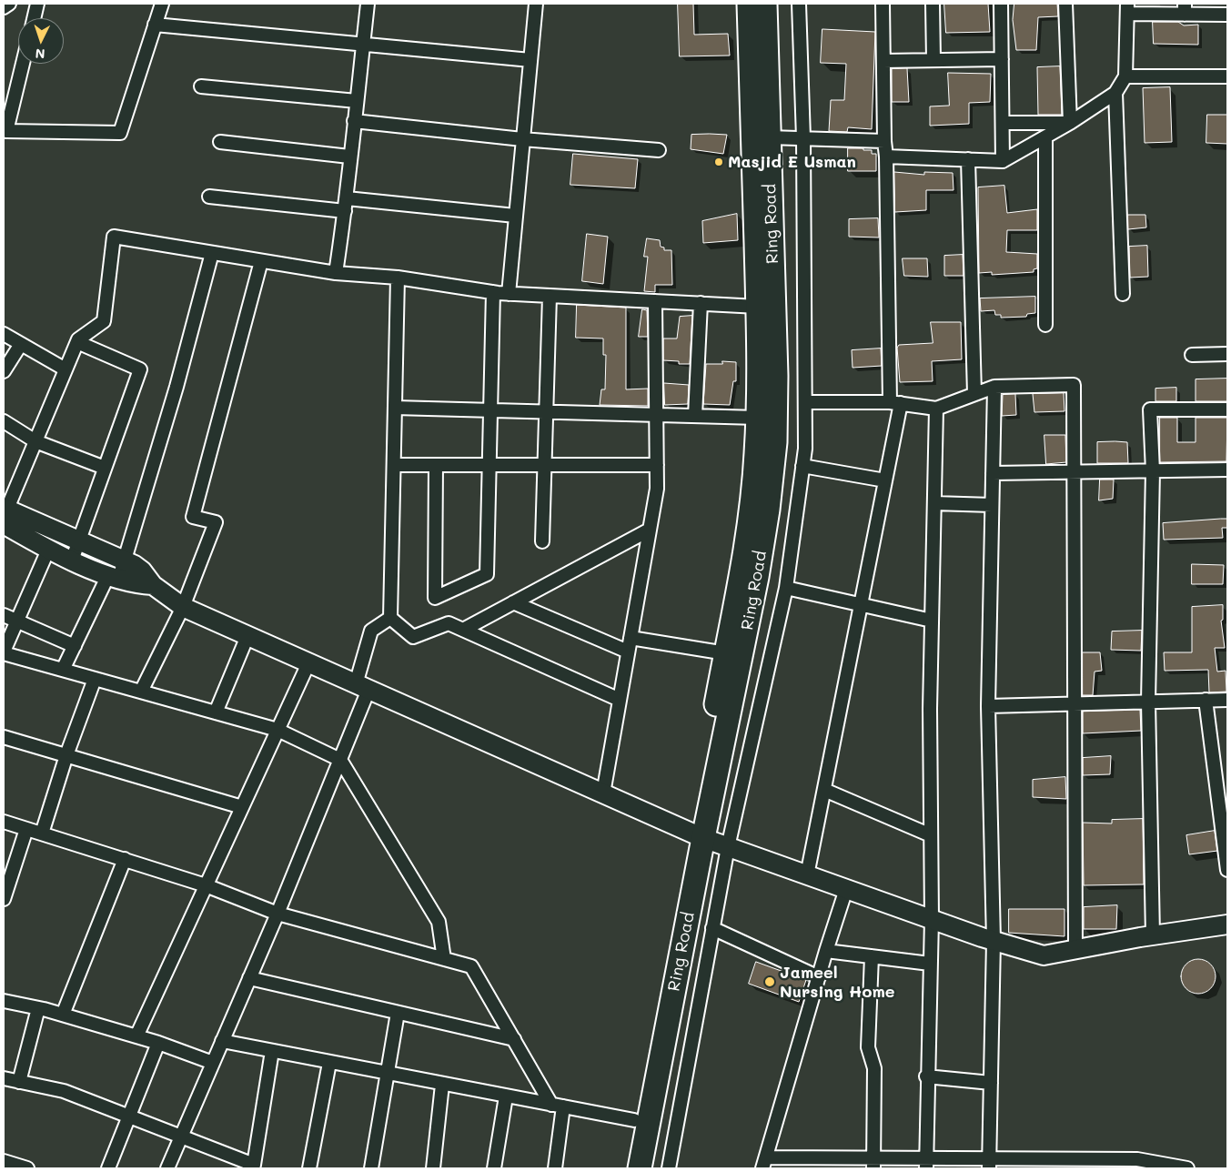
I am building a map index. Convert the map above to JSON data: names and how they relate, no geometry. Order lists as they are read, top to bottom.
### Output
{
  "streets": {
    "highway": ["Ring Road"]
  },
  "places": ["Masjid E Usman", "Jameel Nursing Home"],
  "north": "bottom"
}
